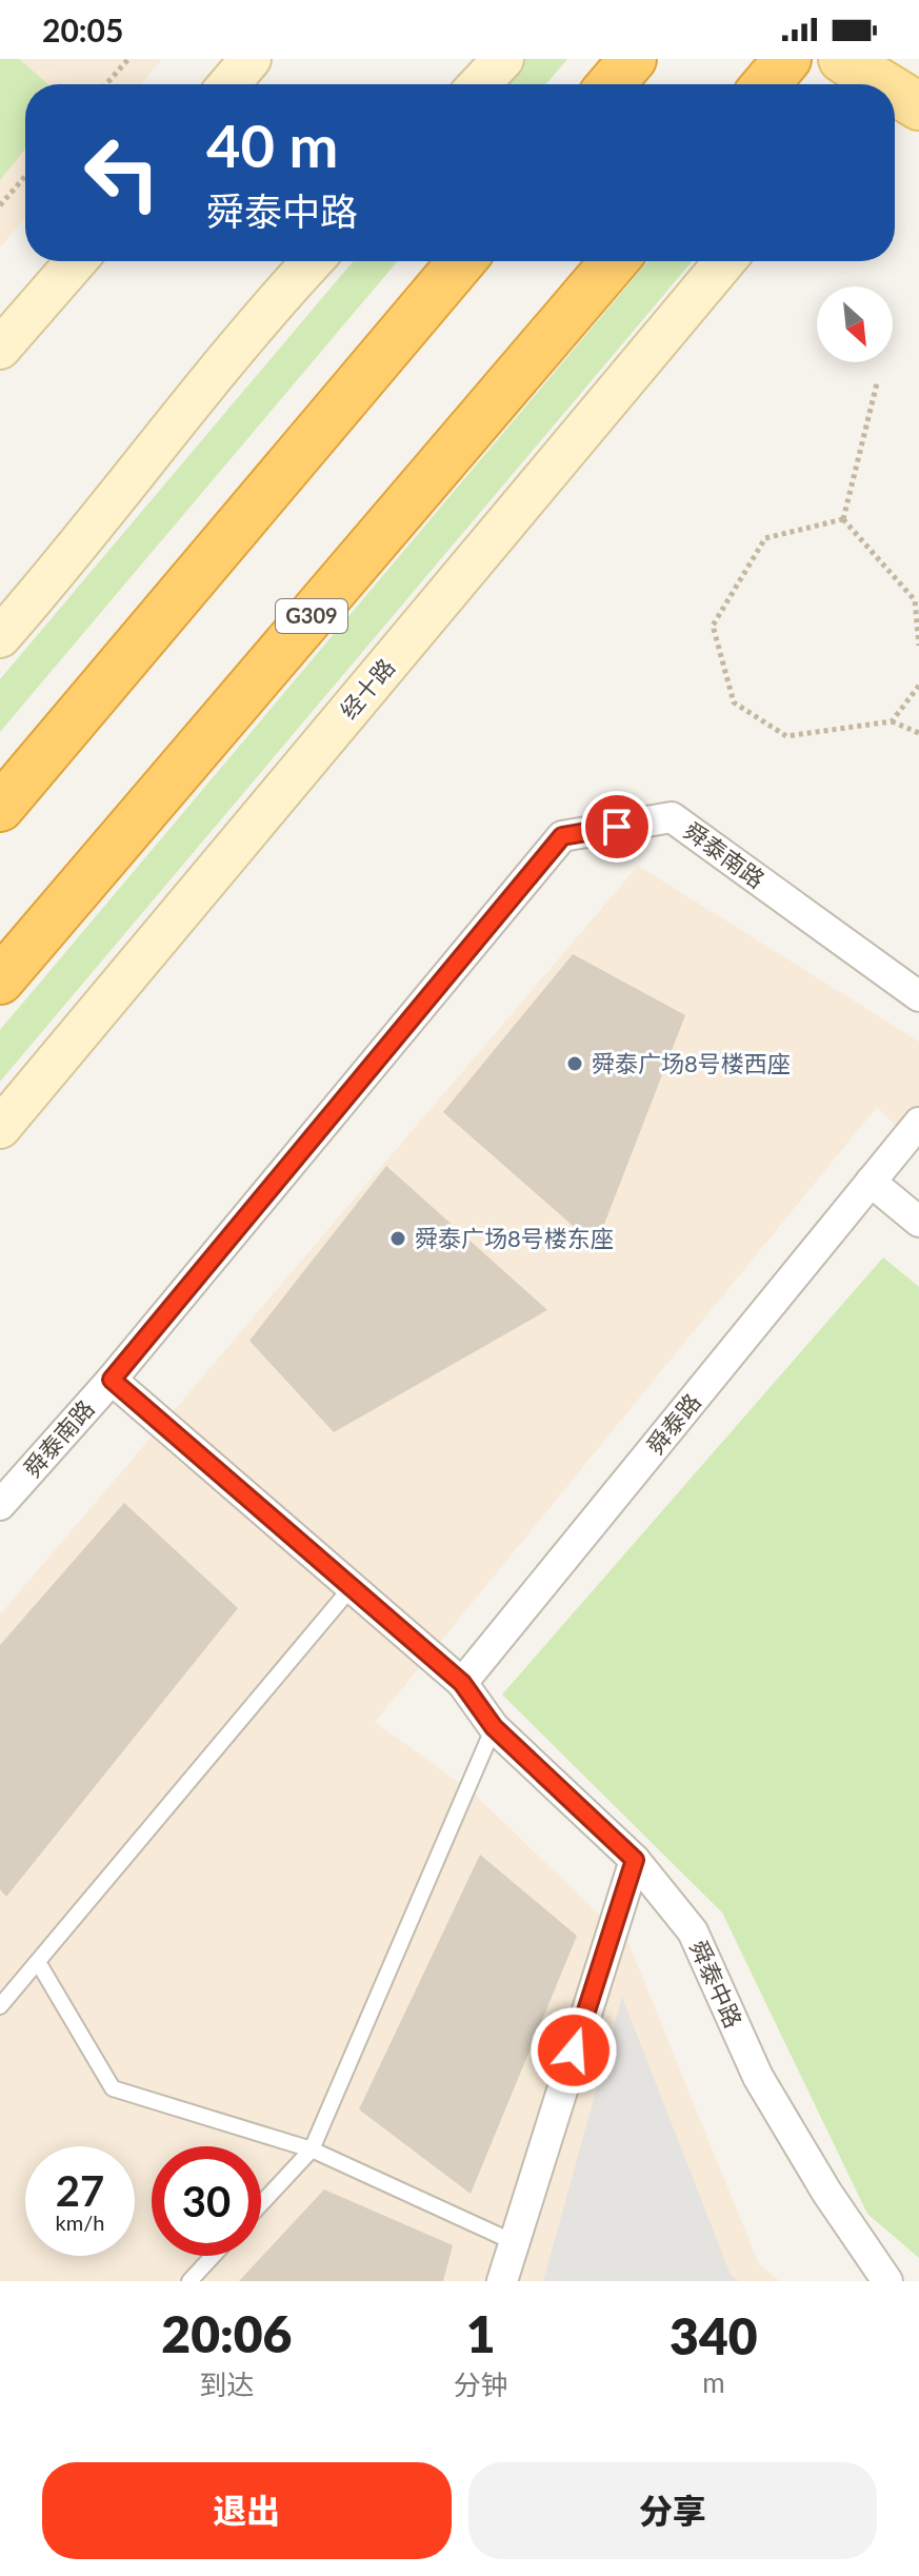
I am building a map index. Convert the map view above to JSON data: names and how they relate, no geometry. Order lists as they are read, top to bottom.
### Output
{
  "streets": {
    "highway": ["G309"],
    "main road": ["经十路"],
    "street": ["舜泰南路", "舜泰路", "舜泰中路"]
  },
  "places": ["舜泰广场8号楼西座", "舜泰广场8号楼东座"],
  "north": "bottom right",
  "page": {
    "status": "20:05",
    "turn": ["40 m", "舜泰中路"],
    "speed": "27 km/h",
    "limit": "30",
    "eta": [
      "20:06",
      "到达",
      "1",
      "分钟",
      "340",
      "m"
    ],
    "buttons": ["退出", "分享"]
  }
}
